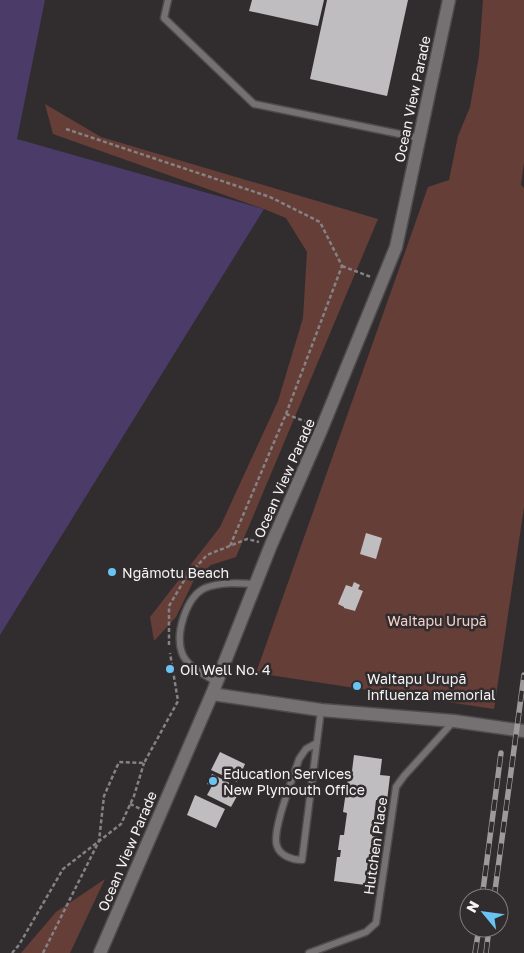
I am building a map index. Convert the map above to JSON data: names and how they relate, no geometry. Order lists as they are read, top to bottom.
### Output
{
  "streets": {
    "street": ["Ocean View Parade"],
    "lane": ["Hutchen Place"]
  },
  "parks": ["Waitapu Urupā"],
  "places": [
    "Ngāmotu Beach",
    "Oil Well No. 4",
    "Waitapu Urupā influenza memorial",
    "Education Services New Plymouth Office"
  ],
  "north": "top left"
}
